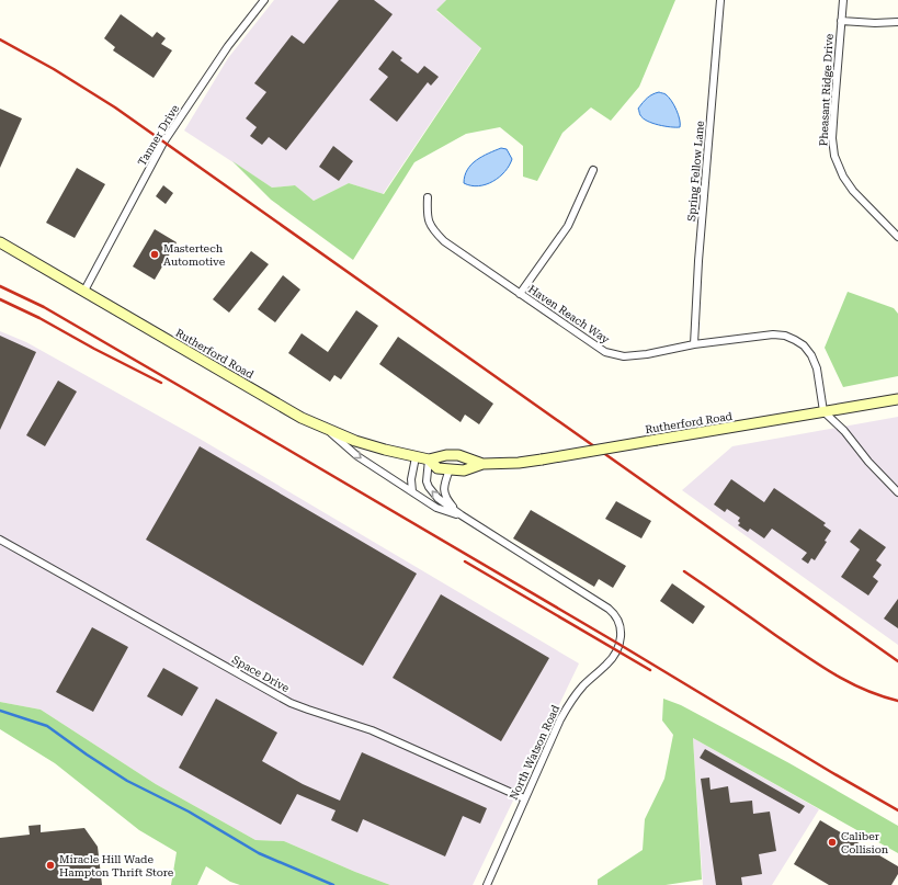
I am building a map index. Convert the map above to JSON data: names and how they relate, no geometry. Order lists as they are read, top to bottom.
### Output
{
  "streets": {
    "street": [
      "Pheasant Ridge Drive",
      "Tanner Drive",
      "Spring Fellow Lane",
      "Haven Reach Way",
      "Rutherford Road",
      "Space Drive",
      "North Watson Road"
    ]
  },
  "crossings": [
    ["Tanner Drive", "Rutherford Road"],
    ["Spring Fellow Lane", "Haven Reach Way"],
    ["Haven Reach Way", "Rutherford Road"],
    ["Rutherford Road", "North Watson Road"],
    ["Space Drive", "North Watson Road"]
  ],
  "places": ["Mastertech Automotive", "Caliber Collision", "Miracle Hill Wade Hampton Thrift Store"]
}
